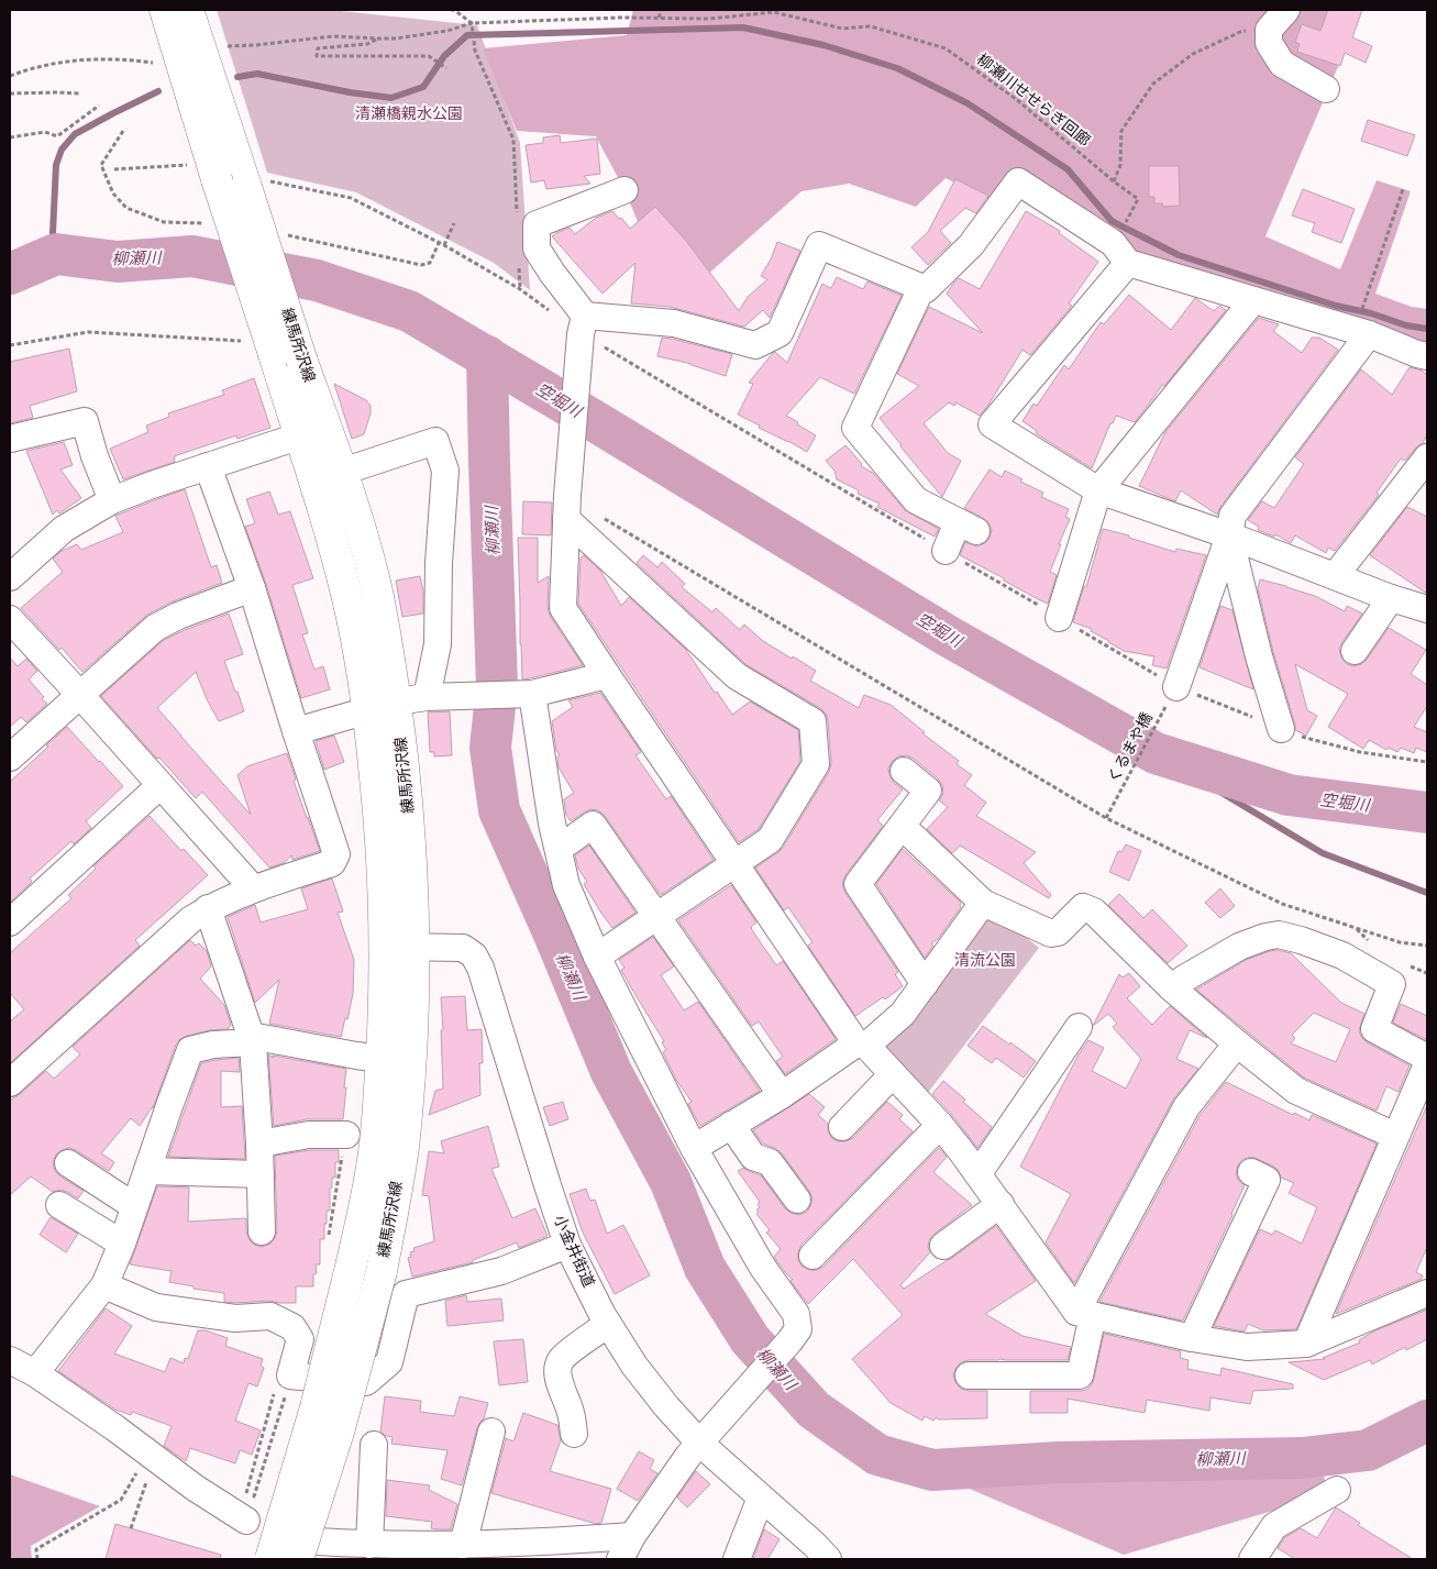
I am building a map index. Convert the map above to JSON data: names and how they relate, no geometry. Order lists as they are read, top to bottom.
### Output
{
  "streets": {
    "main road": ["練馬所沢線"],
    "street": ["小金井街道"],
    "path": ["柳瀬川せせらぎ回廊", "くるまや橋"]
  },
  "crossings": [
    ["練馬所沢線", "小金井街道"]
  ],
  "water": ["柳瀬川", "空堀川"],
  "parks": ["清瀬橋親水公園", "清流公園"]
}
